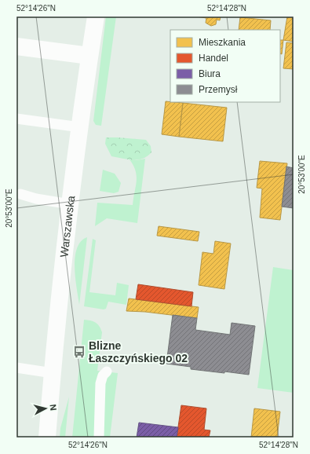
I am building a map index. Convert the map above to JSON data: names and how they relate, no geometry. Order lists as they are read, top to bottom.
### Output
{
  "streets": {
    "main road": ["Warszawska"]
  },
  "places": {
    "bus stop": ["Blizne Łaszczyńskiego 02"]
  },
  "legend": [
    "Mieszkania",
    "Handel",
    "Biura",
    "Przemysł"
  ],
  "north": "right",
  "coordinates": ["52°14'26\"N", "52°14'28\"N", "20°53'00\"E"]
}
